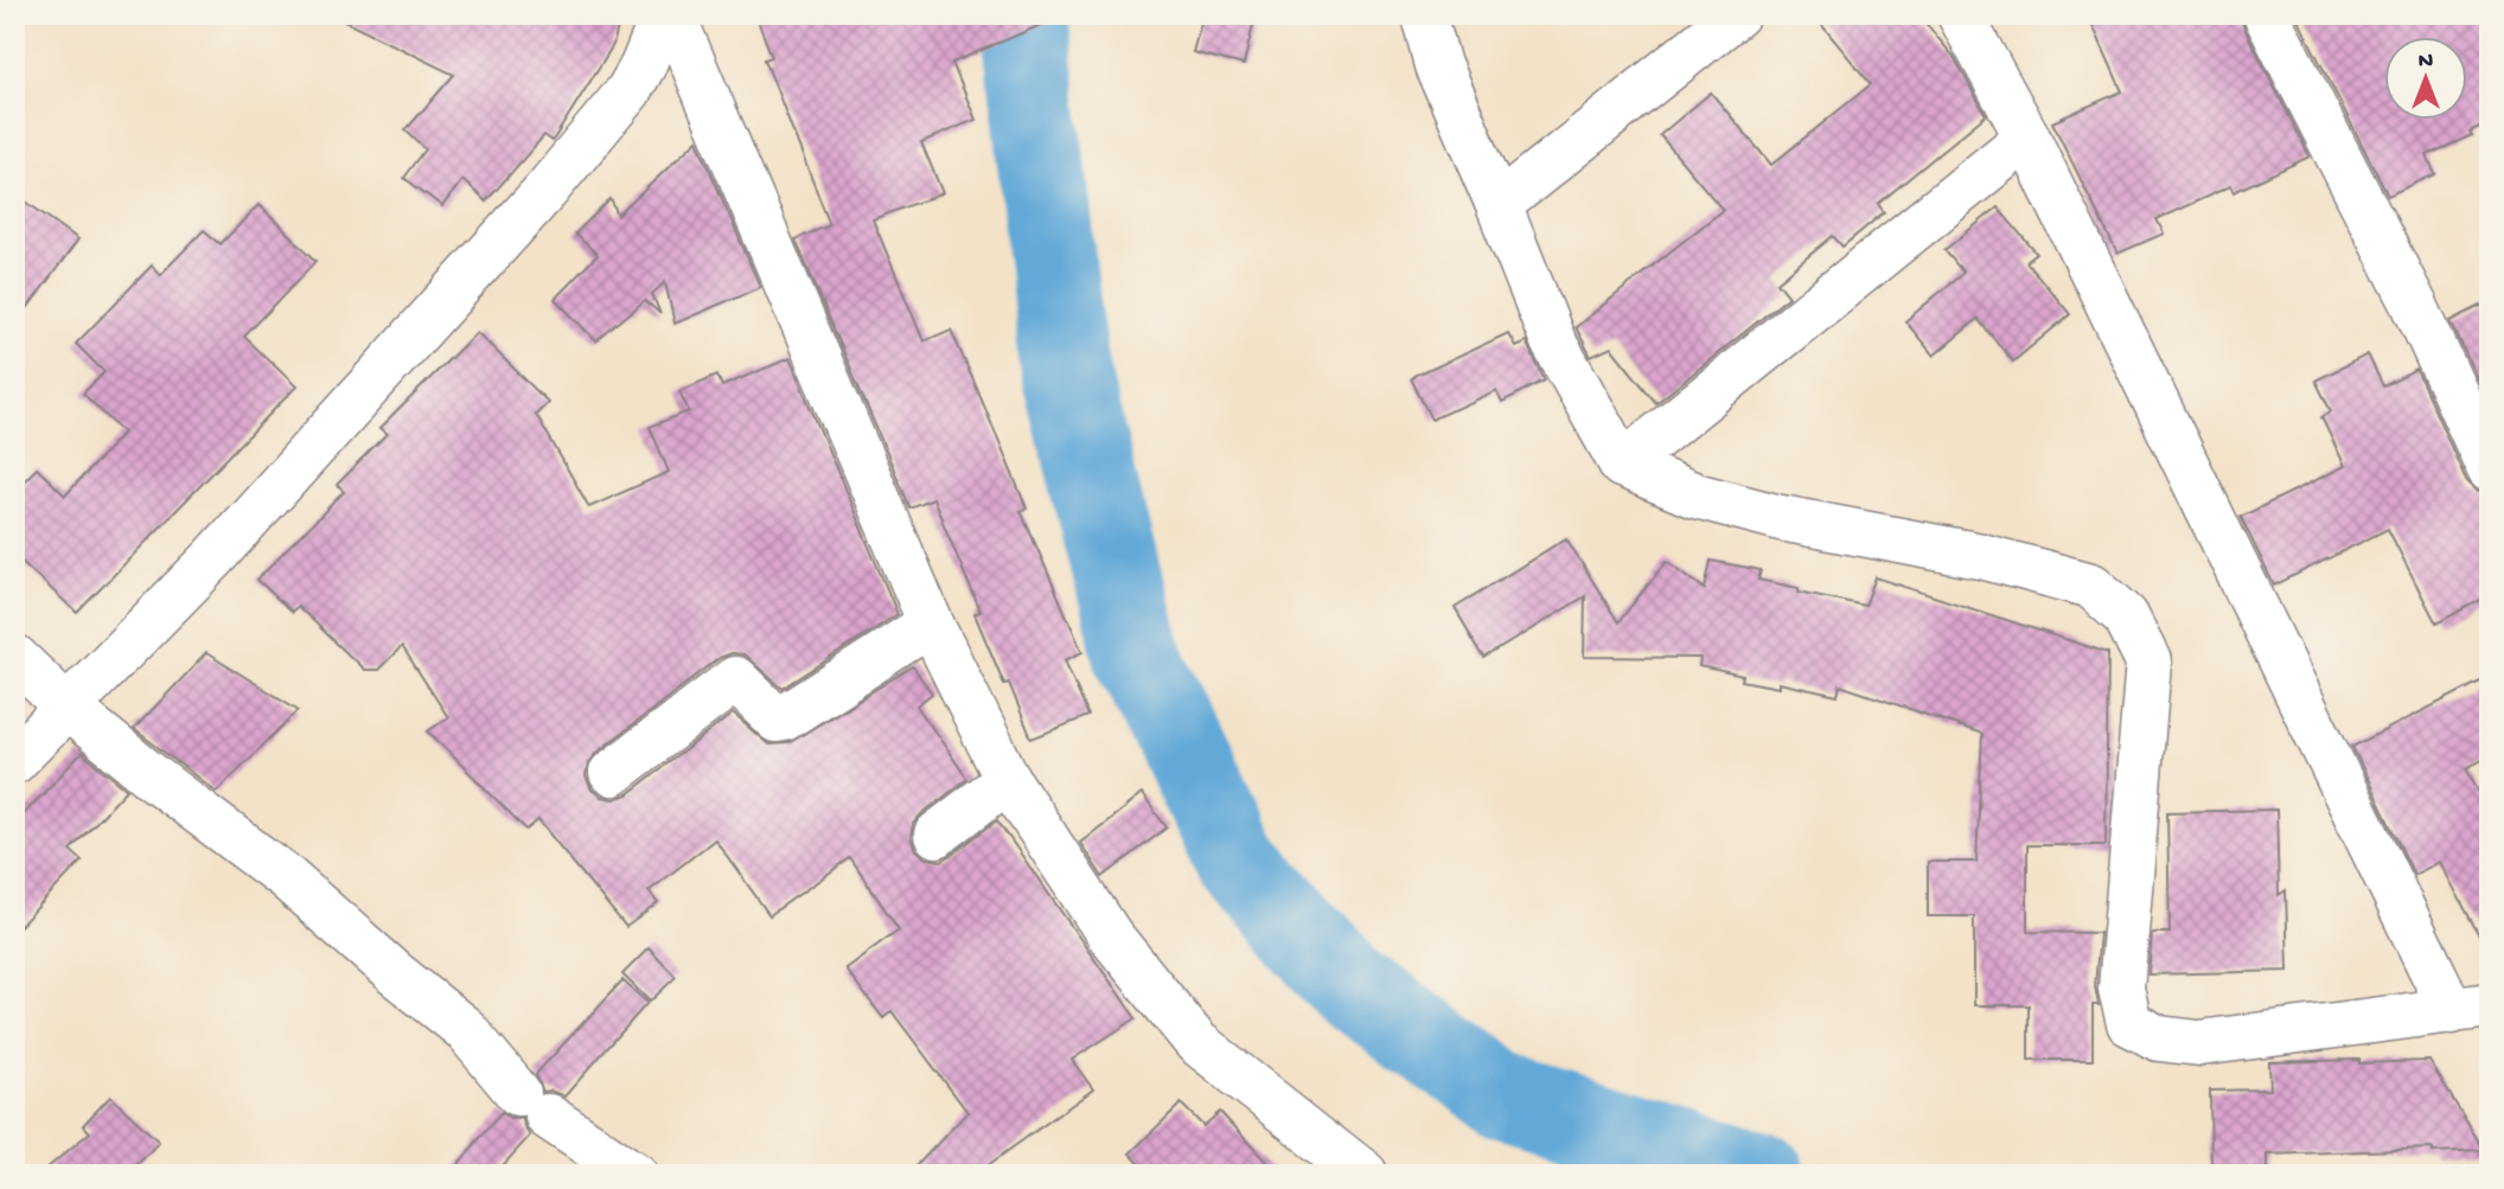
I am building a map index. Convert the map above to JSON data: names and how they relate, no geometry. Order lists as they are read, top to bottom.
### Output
{
  "north": "top"
}
